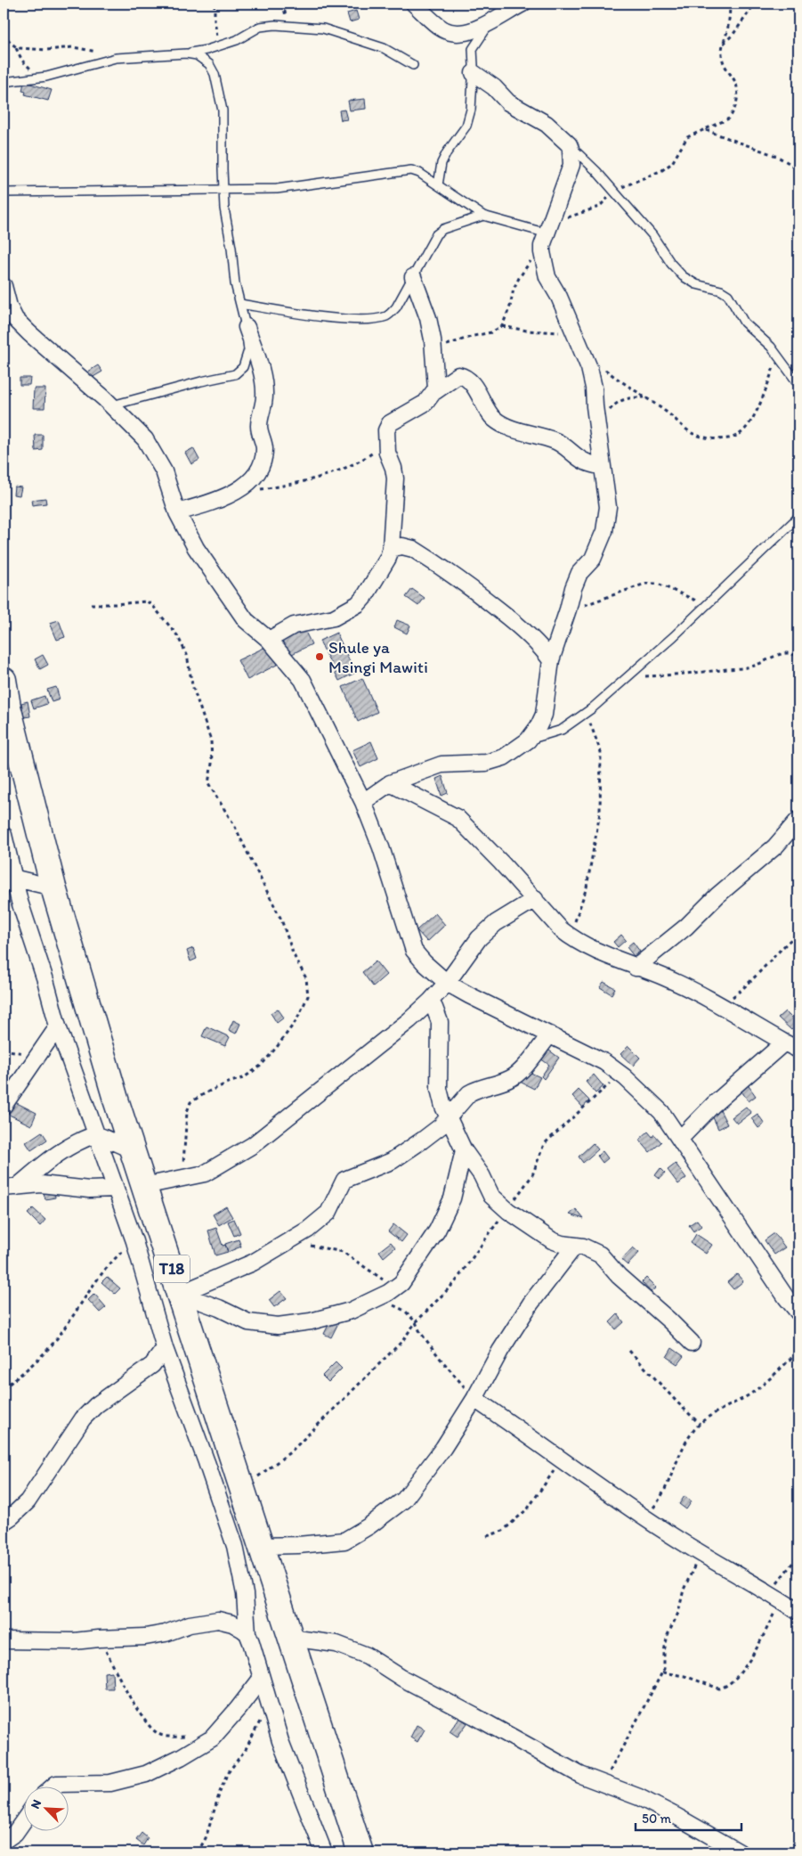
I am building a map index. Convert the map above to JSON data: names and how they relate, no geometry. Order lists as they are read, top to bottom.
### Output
{
  "streets": {
    "highway": ["T18"]
  },
  "places": ["Shule ya Msingi Mawiti"],
  "scale_bar": "50 m",
  "north": "top left"
}
